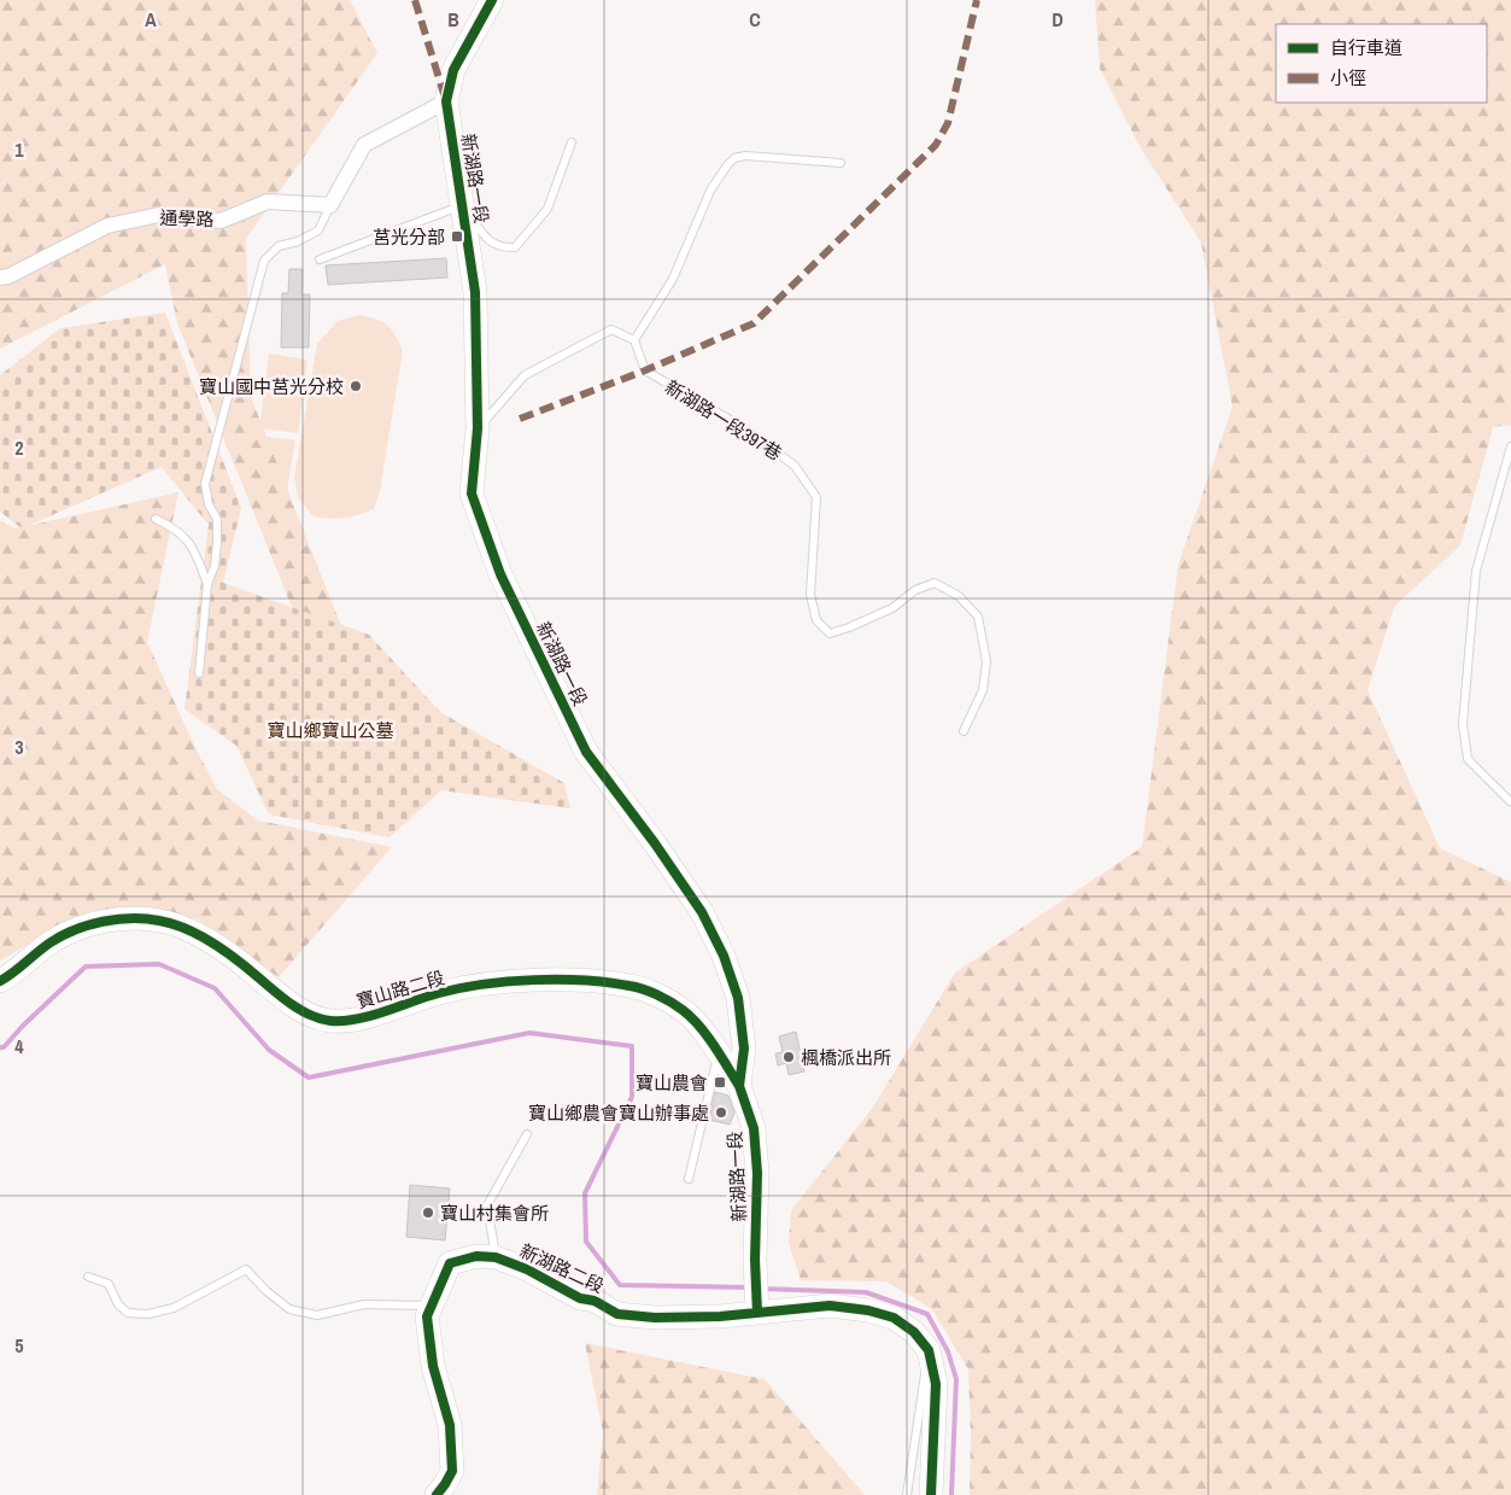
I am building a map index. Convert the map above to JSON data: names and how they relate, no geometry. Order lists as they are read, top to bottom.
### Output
{
  "streets": {
    "street": [
      "新湖路一段",
      "通學路",
      "寶山路二段",
      "新湖路二段"
    ],
    "lane": ["新湖路一段397巷"]
  },
  "crossings": [
    ["新湖路一段", "寶山路二段"],
    ["新湖路一段", "新湖路二段"]
  ],
  "parks": ["寶山鄉寶山公墓"],
  "places": {
    "transit": ["莒光分部", "寶山農會"],
    "other": [
      "寶山國中莒光分校",
      "楓橋派出所",
      "寶山鄉農會寶山辦事處",
      "寶山村集會所"
    ]
  },
  "legend": ["自行車道", "小徑"],
  "grid": {
    "columns": [
      "A",
      "B",
      "C",
      "D"
    ],
    "rows": [
      "1",
      "2",
      "3",
      "4",
      "5"
    ]
  }
}
